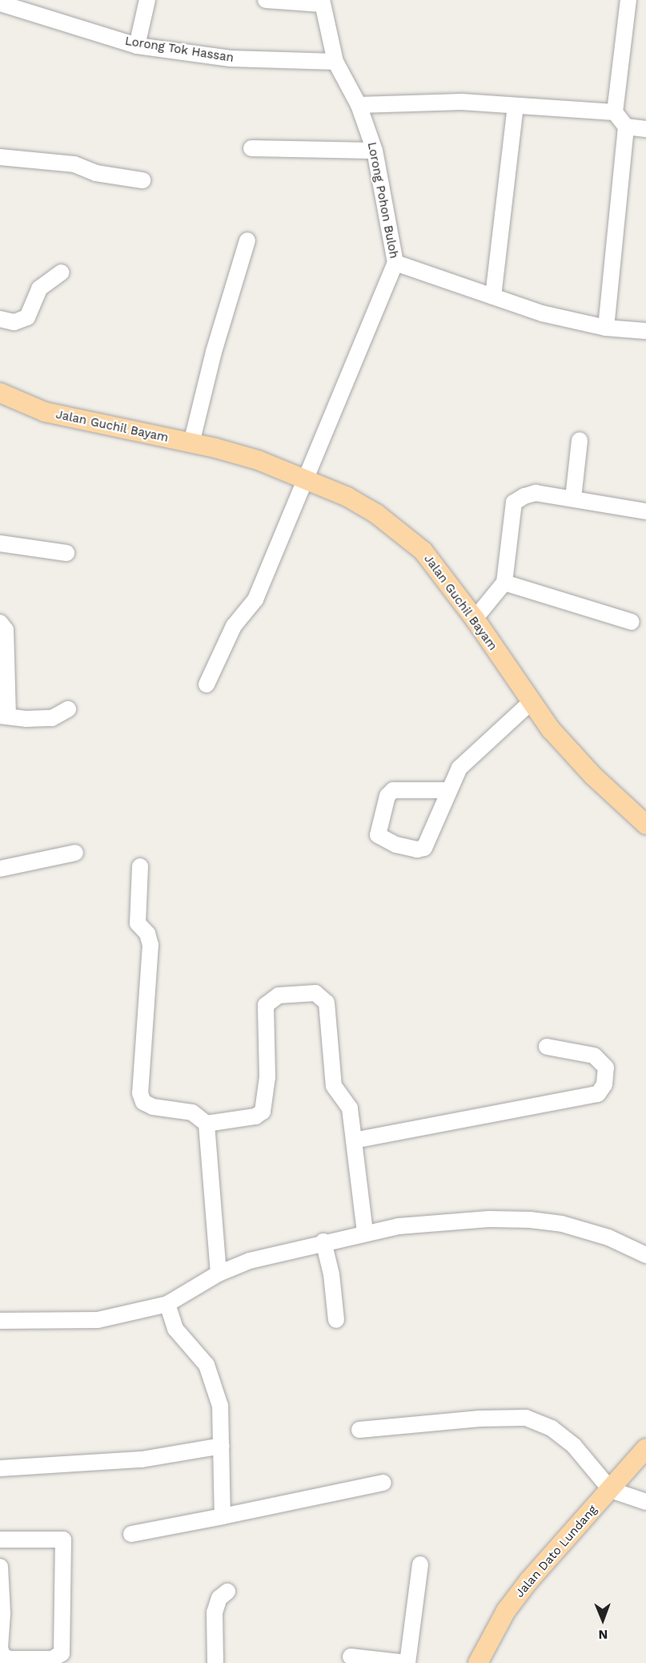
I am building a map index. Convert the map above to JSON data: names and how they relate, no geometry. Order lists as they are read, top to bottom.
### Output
{
  "streets": {
    "main road": ["Jalan Guchil Bayam", "Jalan Dato Lundang"],
    "street": ["Lorong Tok Hassan", "Lorong Pohon Buloh"]
  },
  "crossings": [
    ["Lorong Tok Hassan", "Lorong Pohon Buloh"],
    ["Lorong Pohon Buloh", "Jalan Guchil Bayam"]
  ],
  "north": "bottom"
}
